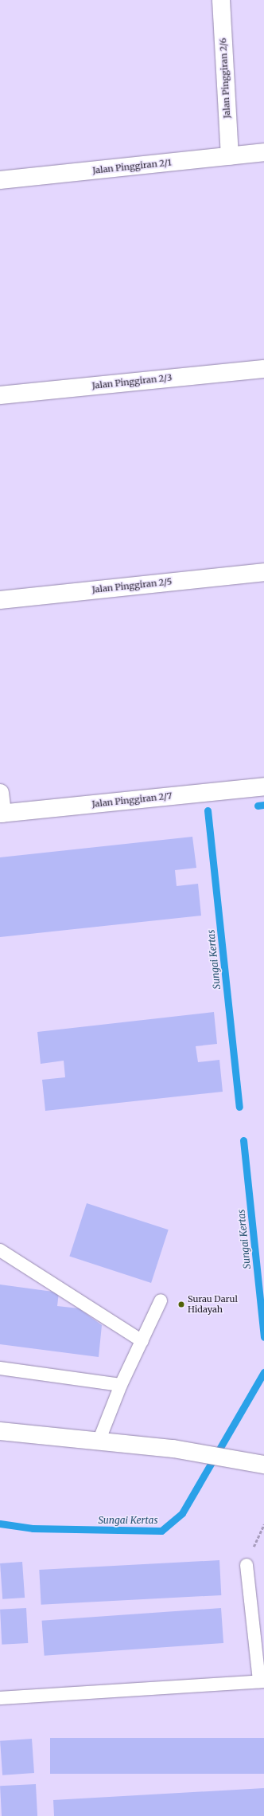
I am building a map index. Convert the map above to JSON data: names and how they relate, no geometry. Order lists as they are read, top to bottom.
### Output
{
  "streets": {
    "street": [
      "Jalan Pinggiran 2/6",
      "Jalan Pinggiran 2/1",
      "Jalan Pinggiran 2/3",
      "Jalan Pinggiran 2/5",
      "Jalan Pinggiran 2/7"
    ]
  },
  "crossings": [
    ["Jalan Pinggiran 2/6", "Jalan Pinggiran 2/1"]
  ],
  "water": ["Sungai Kertas"],
  "places": ["Surau Darul Hidayah"]
}
